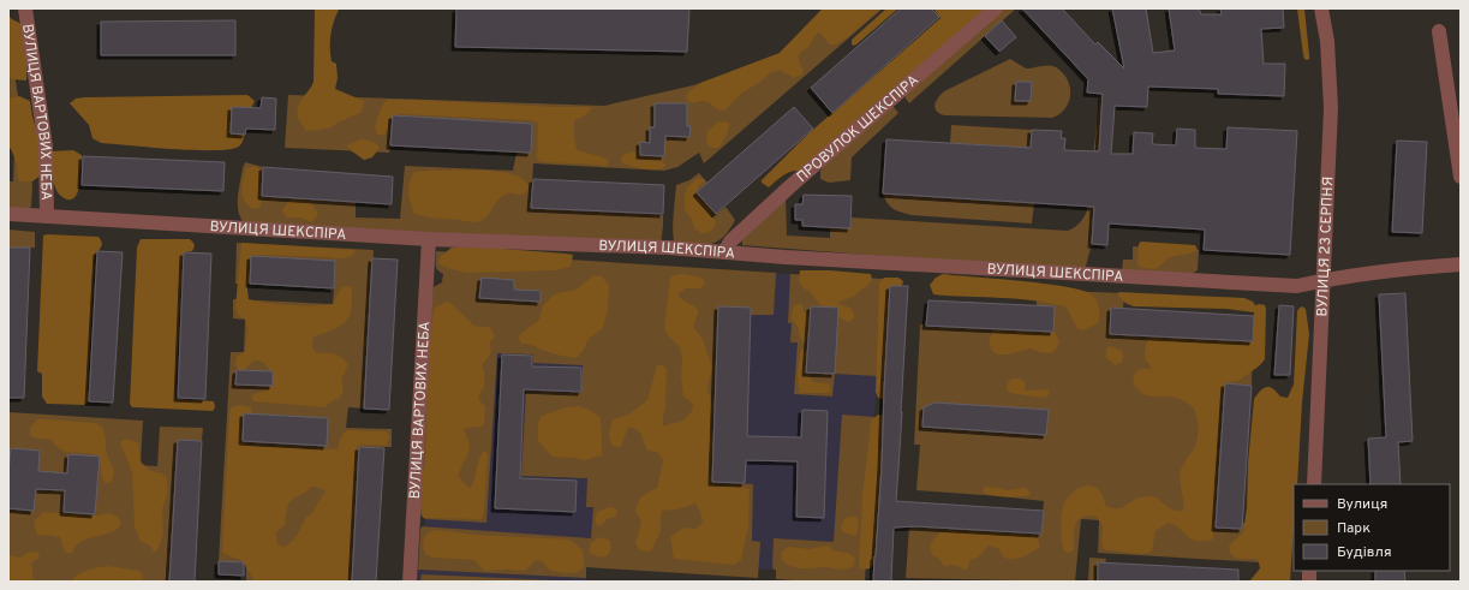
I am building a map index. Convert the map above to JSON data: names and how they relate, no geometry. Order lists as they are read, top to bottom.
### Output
{
  "streets": {
    "street": [
      "ВУЛИЦЯ ВАРТОВИХ НЕБА",
      "ПРОВУЛОК ШЕКСПІРА",
      "ВУЛИЦЯ ШЕКСПІРА",
      "ВУЛИЦЯ 23 СЕРПНЯ"
    ]
  },
  "crossings": [
    ["ВУЛИЦЯ ВАРТОВИХ НЕБА", "ВУЛИЦЯ ШЕКСПІРА"],
    ["ПРОВУЛОК ШЕКСПІРА", "ВУЛИЦЯ ШЕКСПІРА"],
    ["ВУЛИЦЯ ШЕКСПІРА", "ВУЛИЦЯ 23 СЕРПНЯ"]
  ],
  "legend": ["Вулиця", "Парк", "Будівля"]
}
